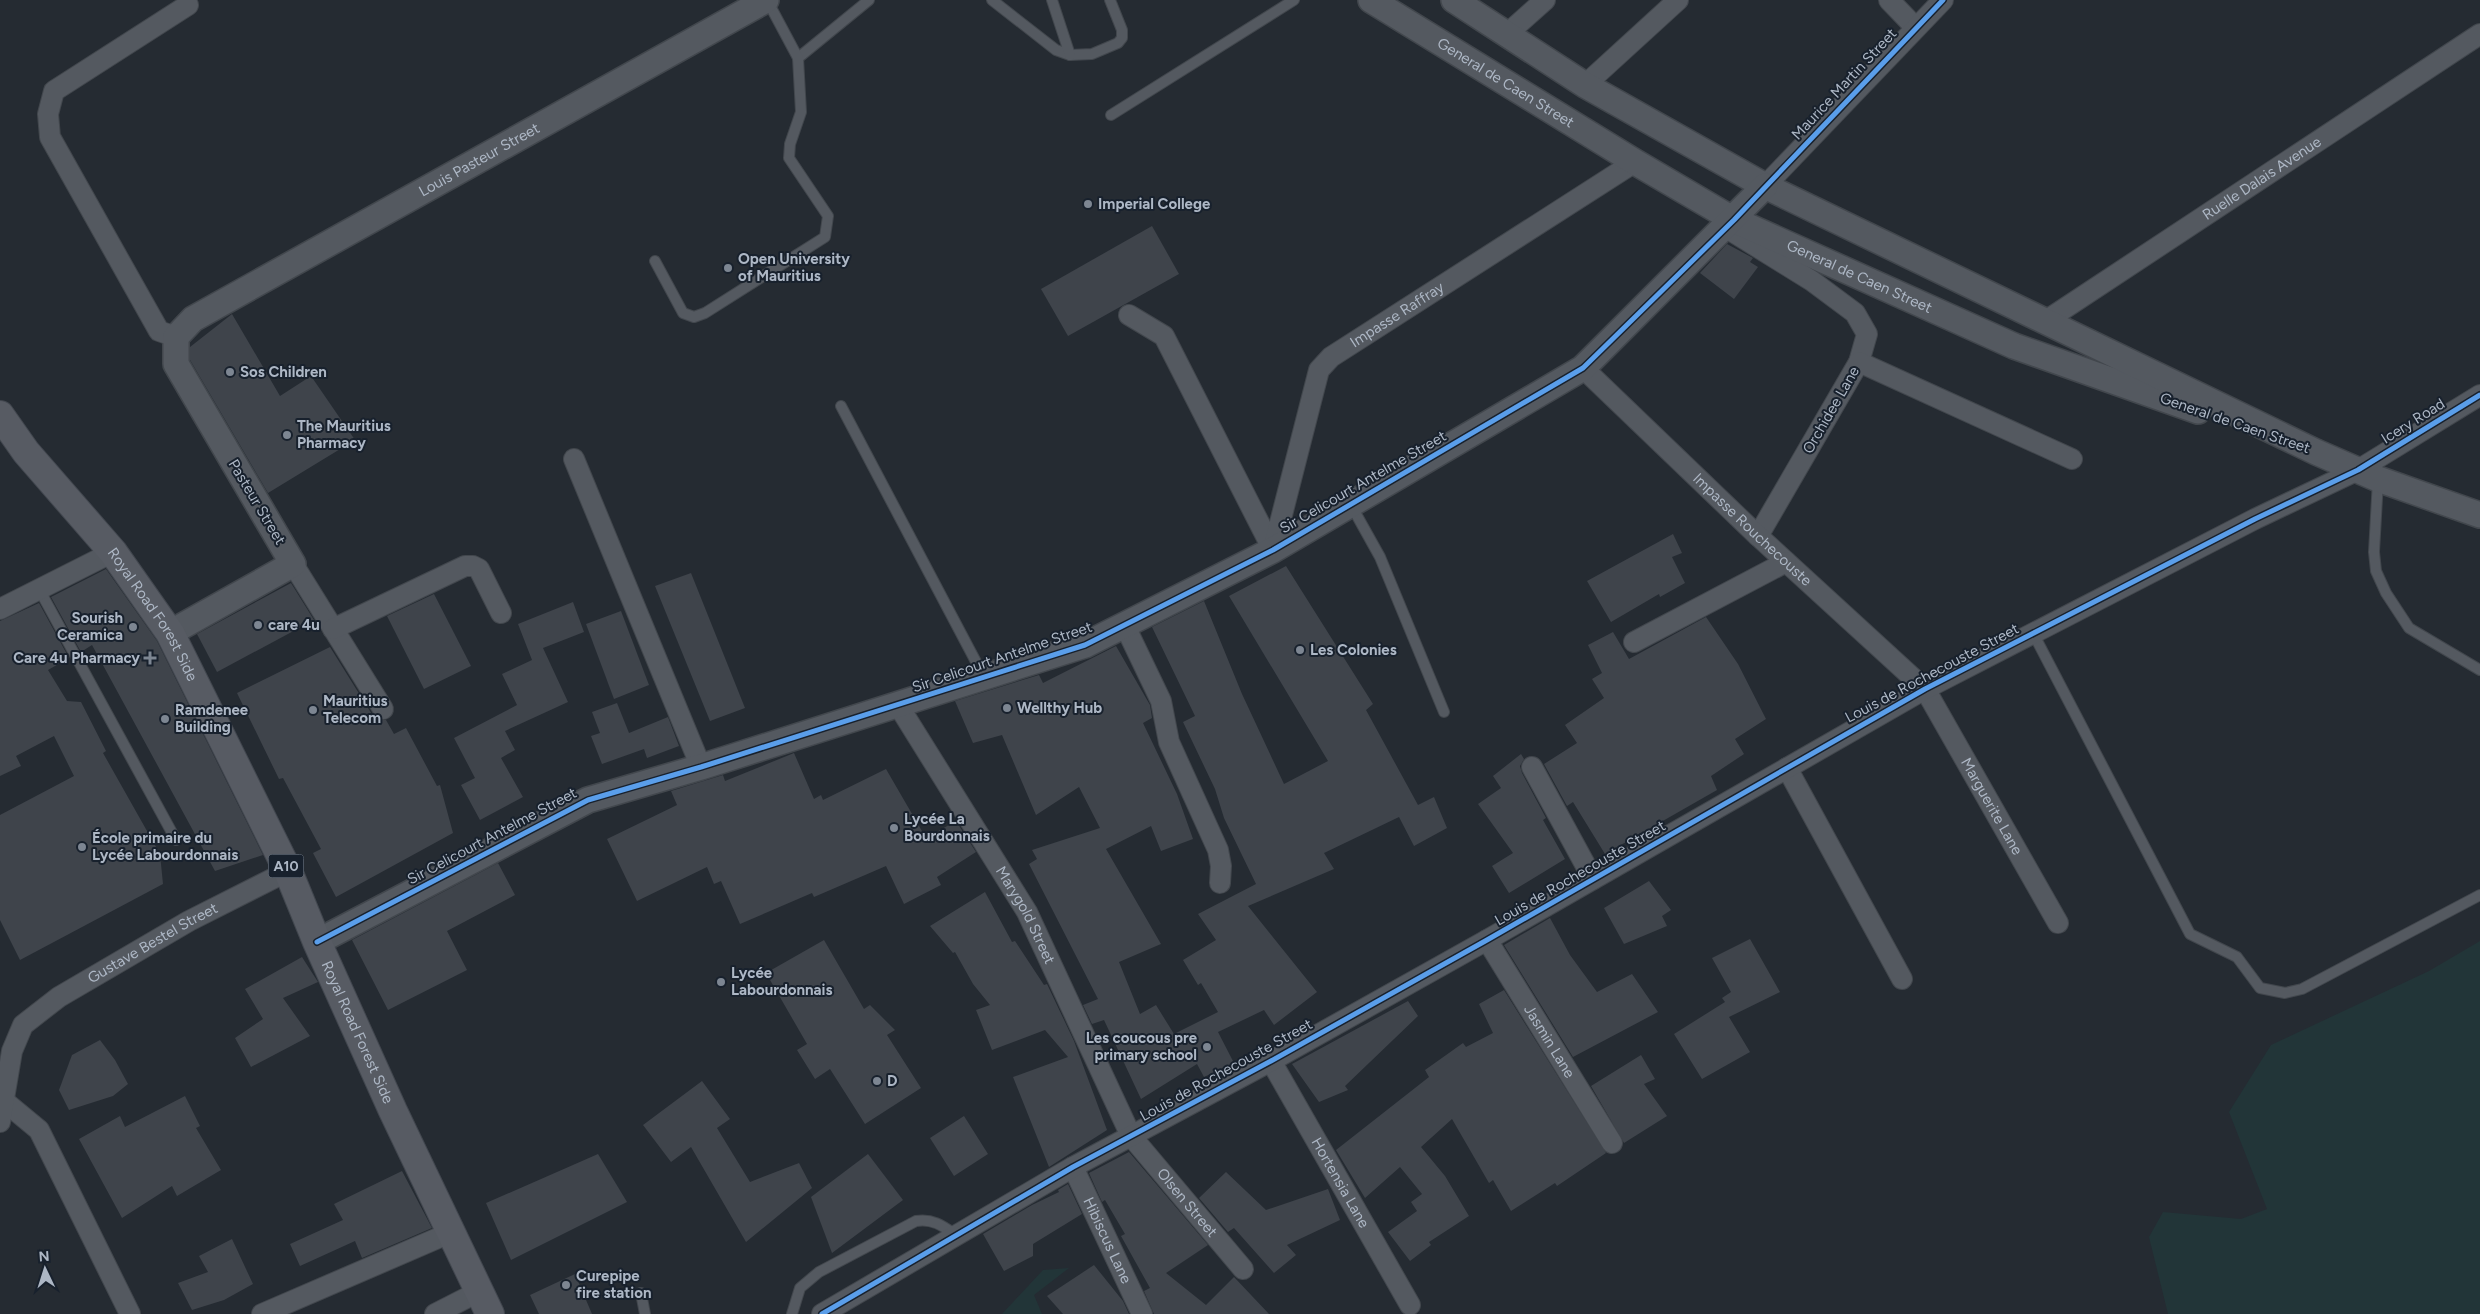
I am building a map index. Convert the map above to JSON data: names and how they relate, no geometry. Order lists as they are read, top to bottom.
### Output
{
  "streets": {
    "main road": ["Royal Road Forest Side", "A10"],
    "street": [
      "General de Caen Street",
      "Maurice Martin Street",
      "Louis Pasteur Street",
      "Ruelle Dalais Avenue",
      "Impasse Raffray",
      "Orchidee Lane",
      "Icery Road",
      "Sir Celicourt Antelme Street",
      "Pasteur Street",
      "Impasse Rouchecouste",
      "Louis de Rochecouste Street",
      "Marguerite Lane",
      "Marygold Street",
      "Gustave Bestel Street",
      "Jasmin Lane",
      "Hortensia Lane",
      "Olsen Street",
      "Hibiscus Lane"
    ]
  },
  "crossings": [
    ["General de Caen Street", "Maurice Martin Street"],
    ["General de Caen Street", "Ruelle Dalais Avenue"],
    ["General de Caen Street", "Impasse Raffray"],
    ["General de Caen Street", "Orchidee Lane"],
    ["General de Caen Street", "Sir Celicourt Antelme Street"],
    ["Maurice Martin Street", "Sir Celicourt Antelme Street"],
    ["Louis Pasteur Street", "Pasteur Street"],
    ["Impasse Raffray", "Sir Celicourt Antelme Street"],
    ["Orchidee Lane", "Sir Celicourt Antelme Street"],
    ["Orchidee Lane", "Impasse Rouchecouste"],
    ["Icery Road", "Louis de Rochecouste Street"],
    ["Sir Celicourt Antelme Street", "Impasse Rouchecouste"],
    ["Sir Celicourt Antelme Street", "Royal Road Forest Side"],
    ["Sir Celicourt Antelme Street", "Marygold Street"],
    ["Impasse Rouchecouste", "Louis de Rochecouste Street"],
    ["Impasse Rouchecouste", "Marguerite Lane"],
    ["Royal Road Forest Side", "Gustave Bestel Street"],
    ["Louis de Rochecouste Street", "Marguerite Lane"],
    ["Louis de Rochecouste Street", "Marygold Street"],
    ["Louis de Rochecouste Street", "Jasmin Lane"],
    ["Louis de Rochecouste Street", "Hortensia Lane"],
    ["Louis de Rochecouste Street", "Olsen Street"],
    ["Louis de Rochecouste Street", "Hibiscus Lane"],
    ["Marygold Street", "Olsen Street"]
  ],
  "places": {
    "other": [
      "Imperial College",
      "Open University of Mauritius",
      "Sos Children",
      "The Mauritius Pharmacy",
      "care 4u",
      "Sourish Ceramica",
      "Les Colonies",
      "Wellthy Hub",
      "Mauritius Telecom",
      "Ramdenee Building",
      "Lycée La Bourdonnais",
      "École primaire du Lycée Labourdonnais",
      "Lycée Labourdonnais",
      "Les coucous pre primary school",
      "D",
      "Curepipe fire station"
    ],
    "health": ["Care 4u Pharmacy"]
  },
  "north": "top"
}
